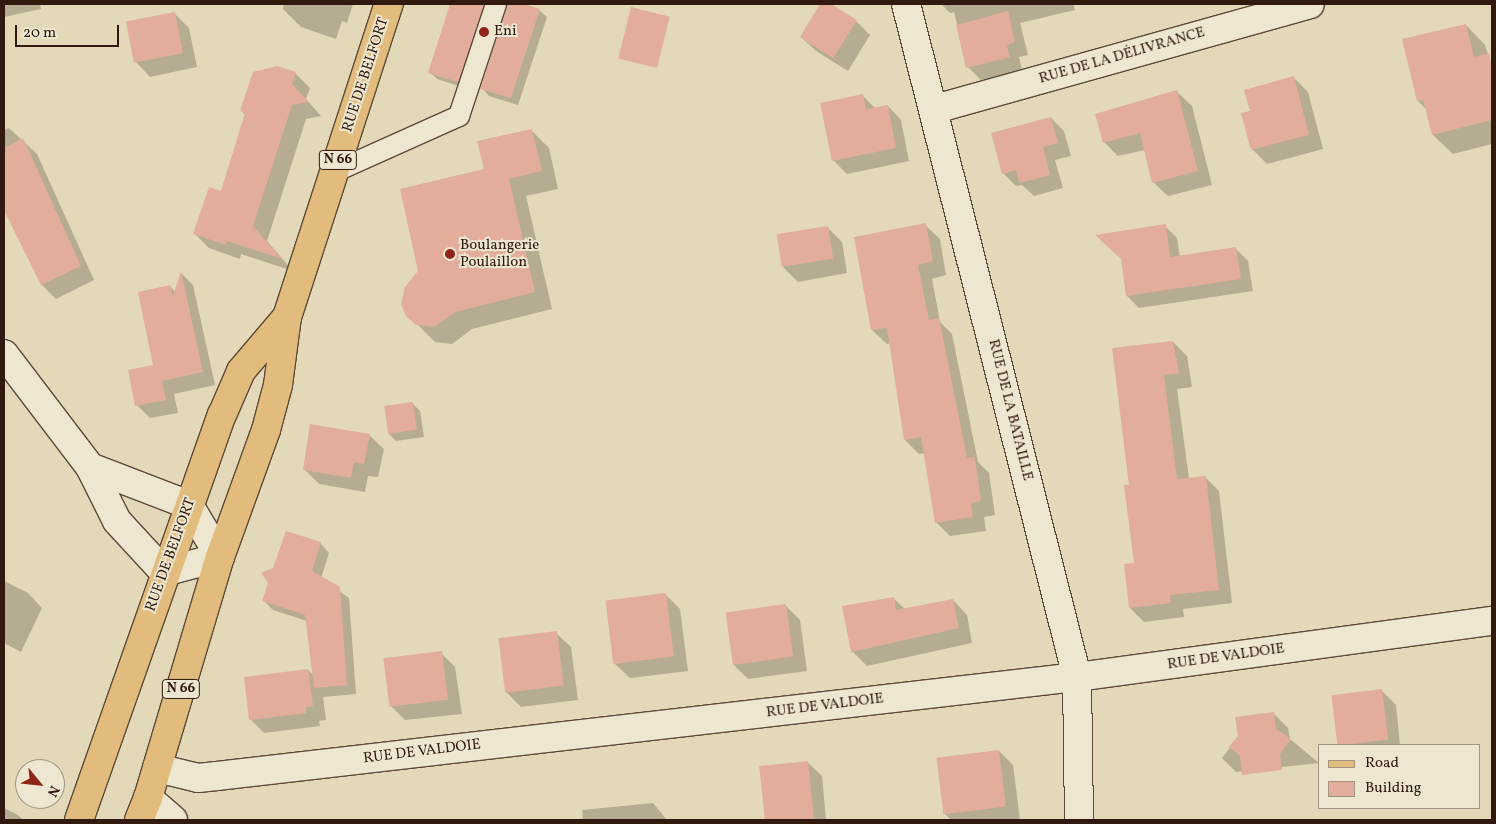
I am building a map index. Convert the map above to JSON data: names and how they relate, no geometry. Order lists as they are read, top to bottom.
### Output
{
  "streets": {
    "main road": ["RUE DE BELFORT", "N 66"],
    "street": ["RUE DE LA DÉLIVRANCE", "RUE DE LA BATAILLE", "RUE DE VALDOIE"]
  },
  "crossings": [
    ["RUE DE LA DÉLIVRANCE", "RUE DE LA BATAILLE"],
    ["RUE DE BELFORT", "RUE DE VALDOIE"],
    ["RUE DE LA BATAILLE", "RUE DE VALDOIE"]
  ],
  "places": ["Eni", "Boulangerie Poulaillon"],
  "legend": ["Road", "Building"],
  "scale_bar": "20 m",
  "north": "bottom right"
}
